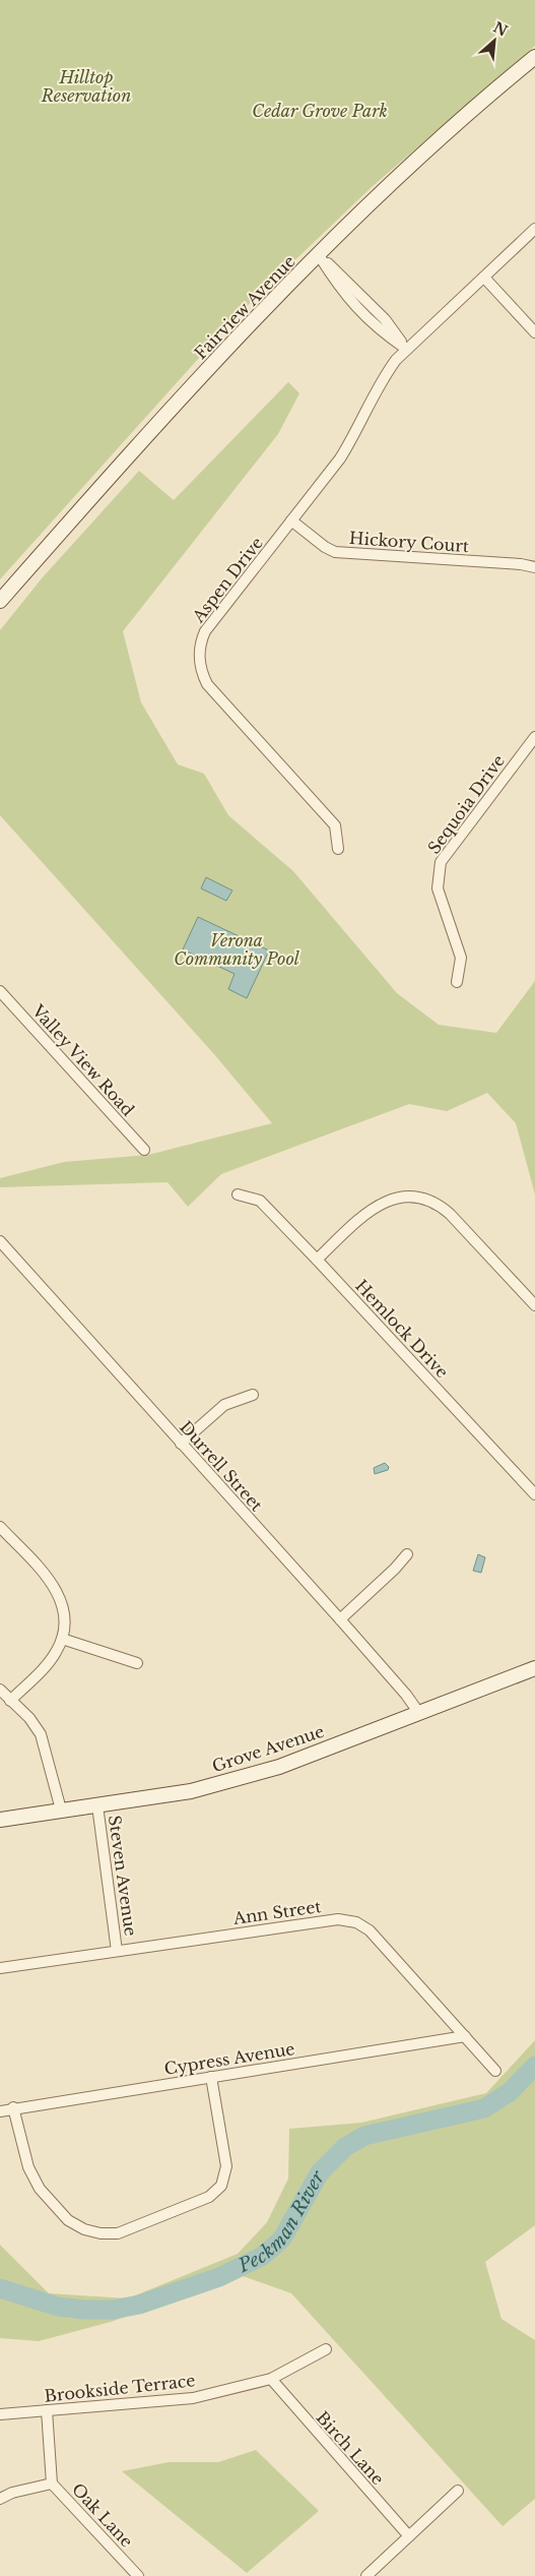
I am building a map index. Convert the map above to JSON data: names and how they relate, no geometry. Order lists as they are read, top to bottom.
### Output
{
  "streets": {
    "main road": ["Fairview Avenue", "Grove Avenue"],
    "street": [
      "Hickory Court",
      "Aspen Drive",
      "Sequoia Drive",
      "Valley View Road",
      "Hemlock Drive",
      "Durrell Street",
      "Steven Avenue",
      "Ann Street",
      "Cypress Avenue",
      "Brookside Terrace",
      "Birch Lane",
      "Oak Lane"
    ]
  },
  "crossings": [
    ["Hickory Court", "Aspen Drive"],
    ["Durrell Street", "Grove Avenue"],
    ["Grove Avenue", "Steven Avenue"],
    ["Steven Avenue", "Ann Street"],
    ["Ann Street", "Cypress Avenue"],
    ["Brookside Terrace", "Birch Lane"],
    ["Brookside Terrace", "Oak Lane"]
  ],
  "water": ["Peckman River"],
  "parks": ["Hilltop Reservation", "Cedar Grove Park", "Verona Community Pool"],
  "north": "top right"
}
